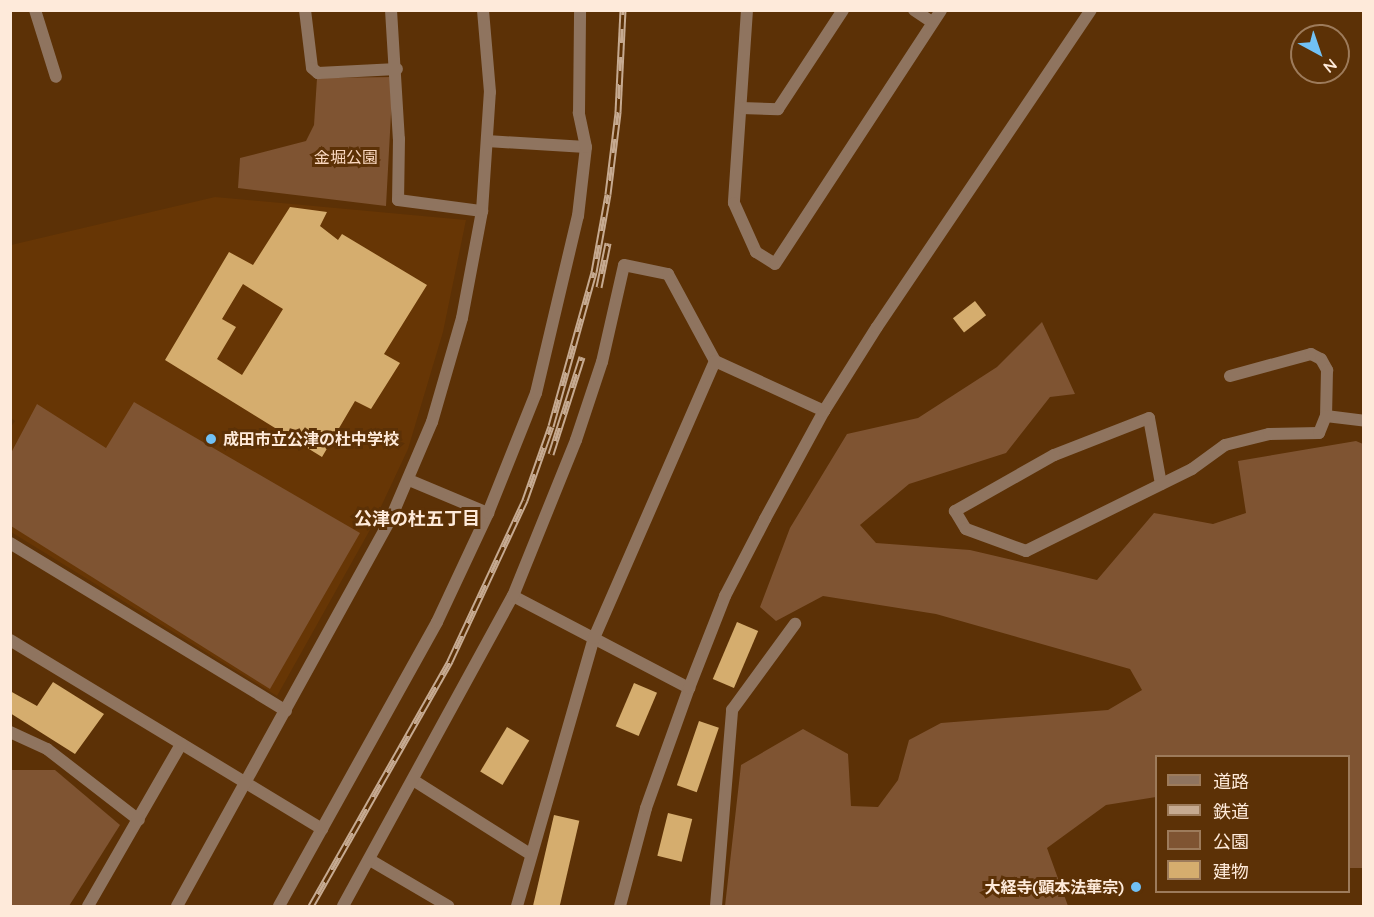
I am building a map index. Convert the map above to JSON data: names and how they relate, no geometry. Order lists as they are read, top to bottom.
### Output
{
  "districts": ["公津の杜五丁目"],
  "parks": ["金堀公園"],
  "places": ["成田市立公津の杜中学校", "大経寺(顕本法華宗)"],
  "legend": [
    "道路",
    "鉄道",
    "公園",
    "建物"
  ],
  "north": "bottom right"
}
